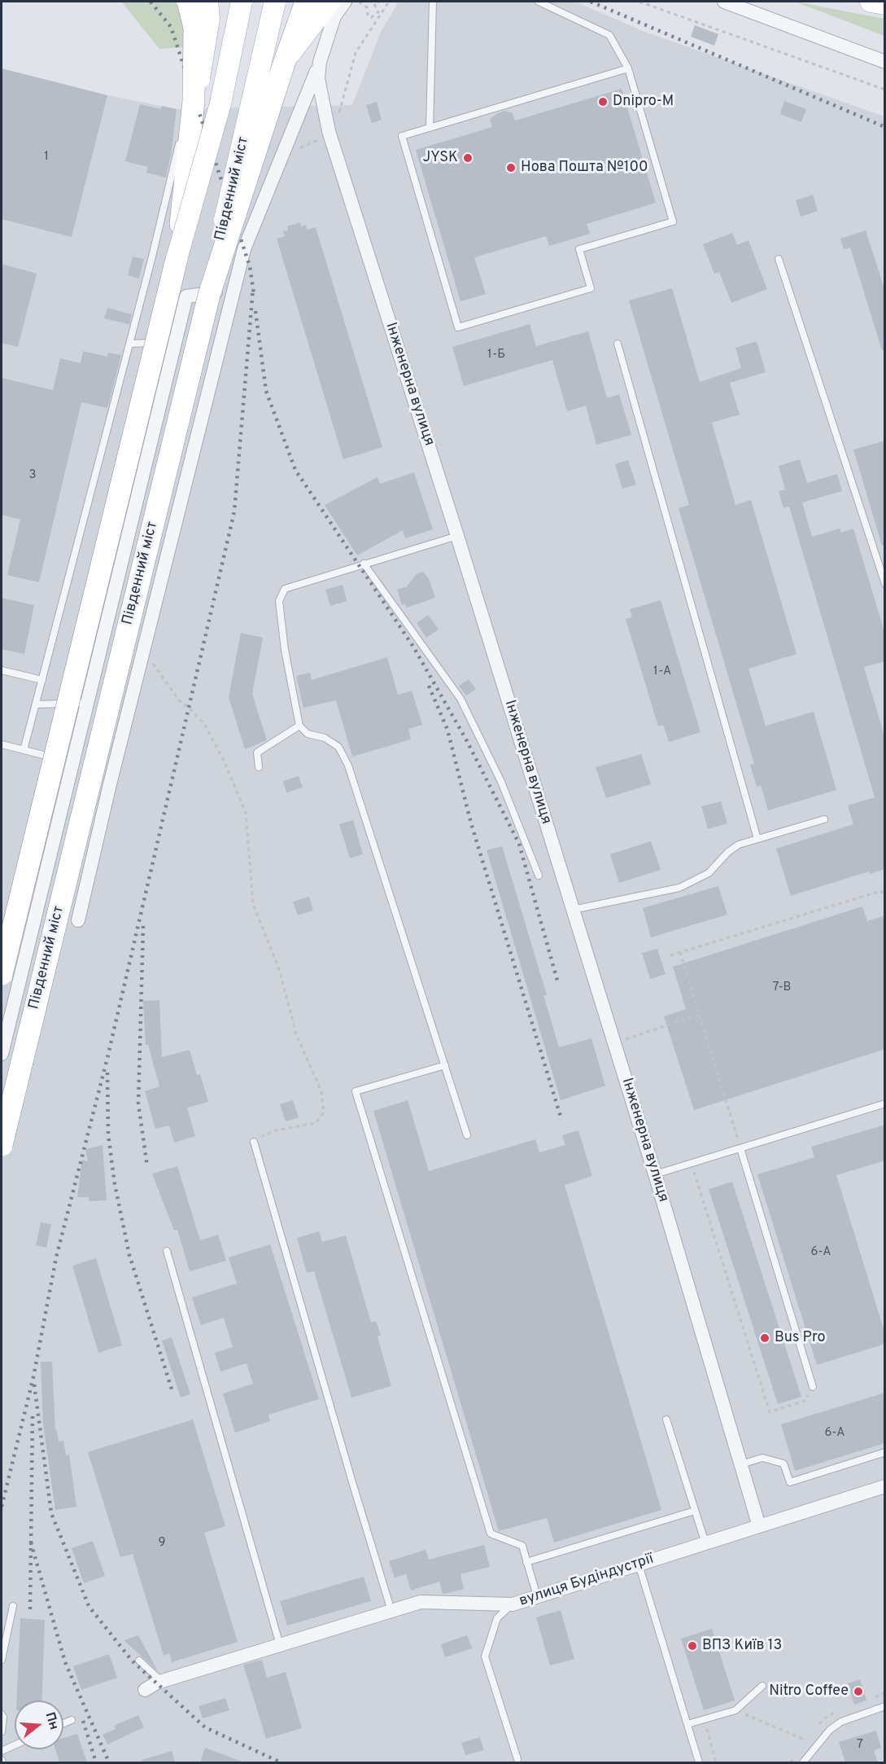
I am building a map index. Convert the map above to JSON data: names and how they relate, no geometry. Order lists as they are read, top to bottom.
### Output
{
  "streets": {
    "highway": ["Південний міст"],
    "street": ["Інженерна вулиця", "вулиця Будіндустрії"]
  },
  "crossings": [
    ["Інженерна вулиця", "вулиця Будіндустрії"]
  ],
  "places": [
    "Dnipro-M",
    "JYSK",
    "Нова Пошта №100",
    "Bus Pro",
    "ВПЗ Київ 13",
    "Nitro Coffee"
  ],
  "house_numbers": [
    "1",
    "1-Б",
    "3",
    "1-А",
    "7-В",
    "6-А",
    "6-А",
    "9",
    "7"
  ],
  "north": "right"
}
